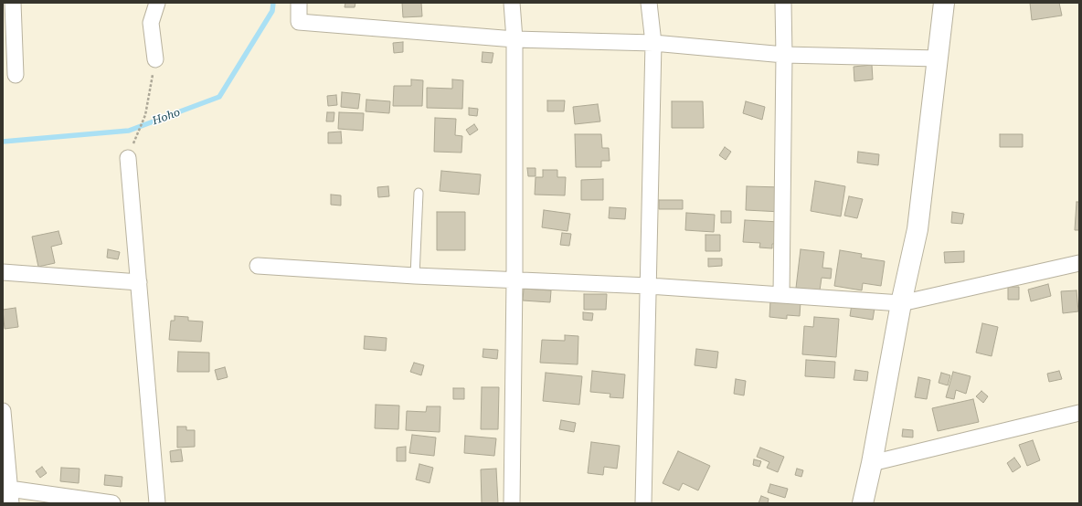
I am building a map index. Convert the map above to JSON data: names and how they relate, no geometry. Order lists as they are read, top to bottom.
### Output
{
  "water": ["Hoho"]
}
